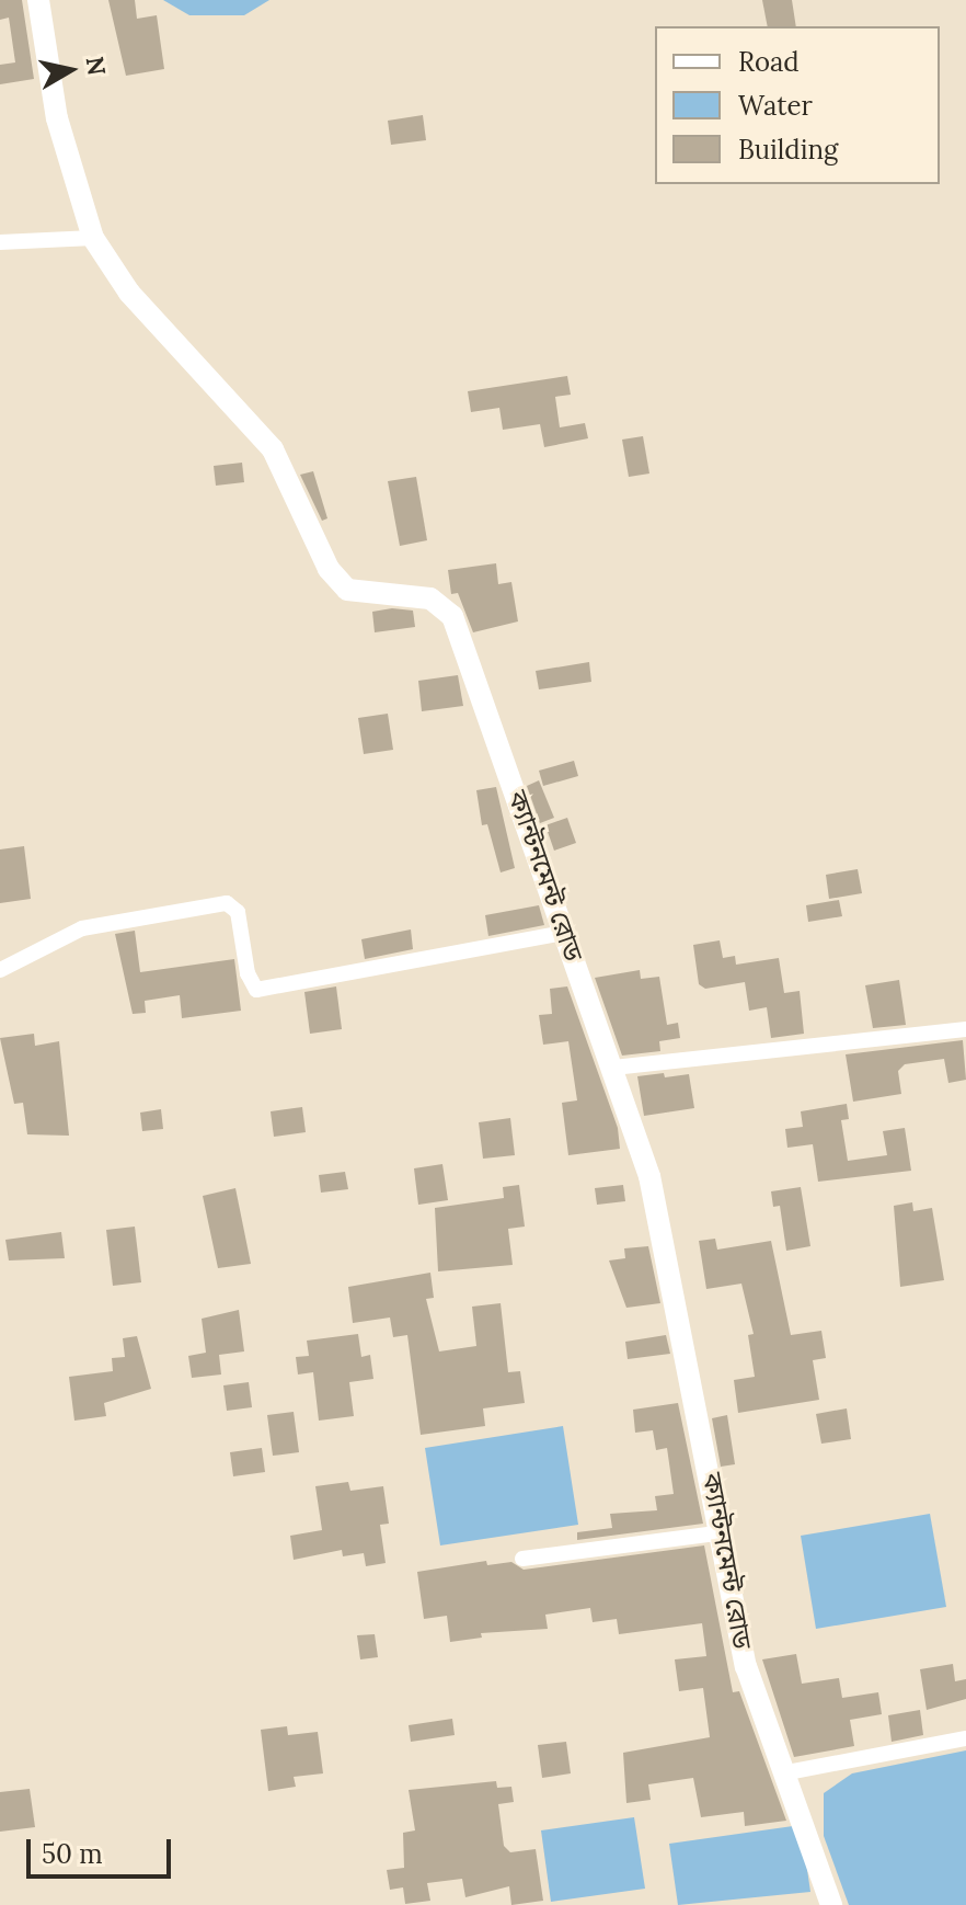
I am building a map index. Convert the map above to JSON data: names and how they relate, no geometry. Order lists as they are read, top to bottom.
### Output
{
  "streets": {
    "main road": ["ক্যান্টনমেন্ট রোড"]
  },
  "legend": ["Road", "Water", "Building"],
  "scale_bar": "50 m",
  "north": "right"
}
